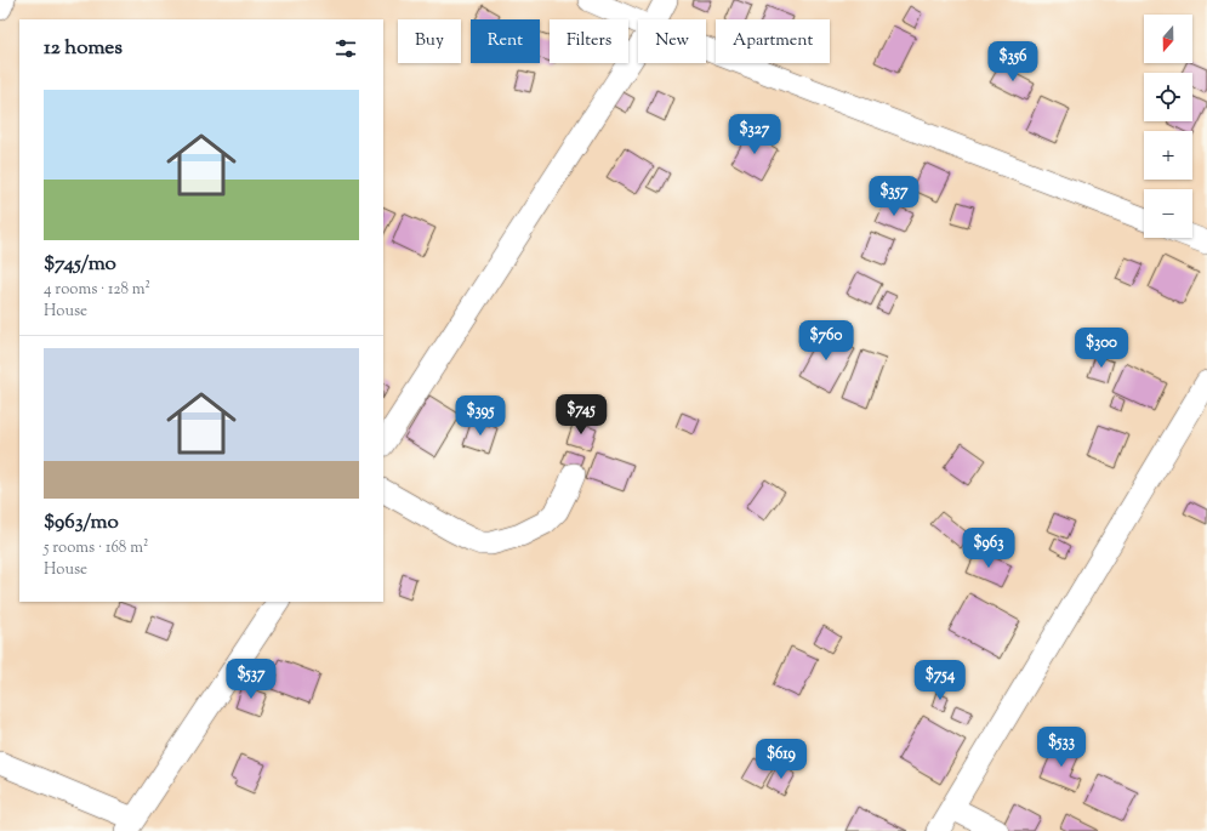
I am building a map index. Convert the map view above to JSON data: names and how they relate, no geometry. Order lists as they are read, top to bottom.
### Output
{
  "north": "bottom",
  "page": {
    "map_buttons": ["+", "−"],
    "chip": [
      "Buy",
      "Rent",
      "Filters",
      "New",
      "Apartment"
    ],
    "heading": "12 homes",
    "price": [
      "$356",
      "$327",
      "$357",
      "$760",
      "$300",
      "$745",
      "$395",
      "$963",
      "$537",
      "$754",
      "$533",
      "$619"
    ],
    "list": [
      {
        "name": "$745/mo",
        "note": "4 rooms · 128 m² · House"
      },
      {
        "name": "$963/mo",
        "note": "5 rooms · 168 m² · House"
      }
    ]
  }
}
